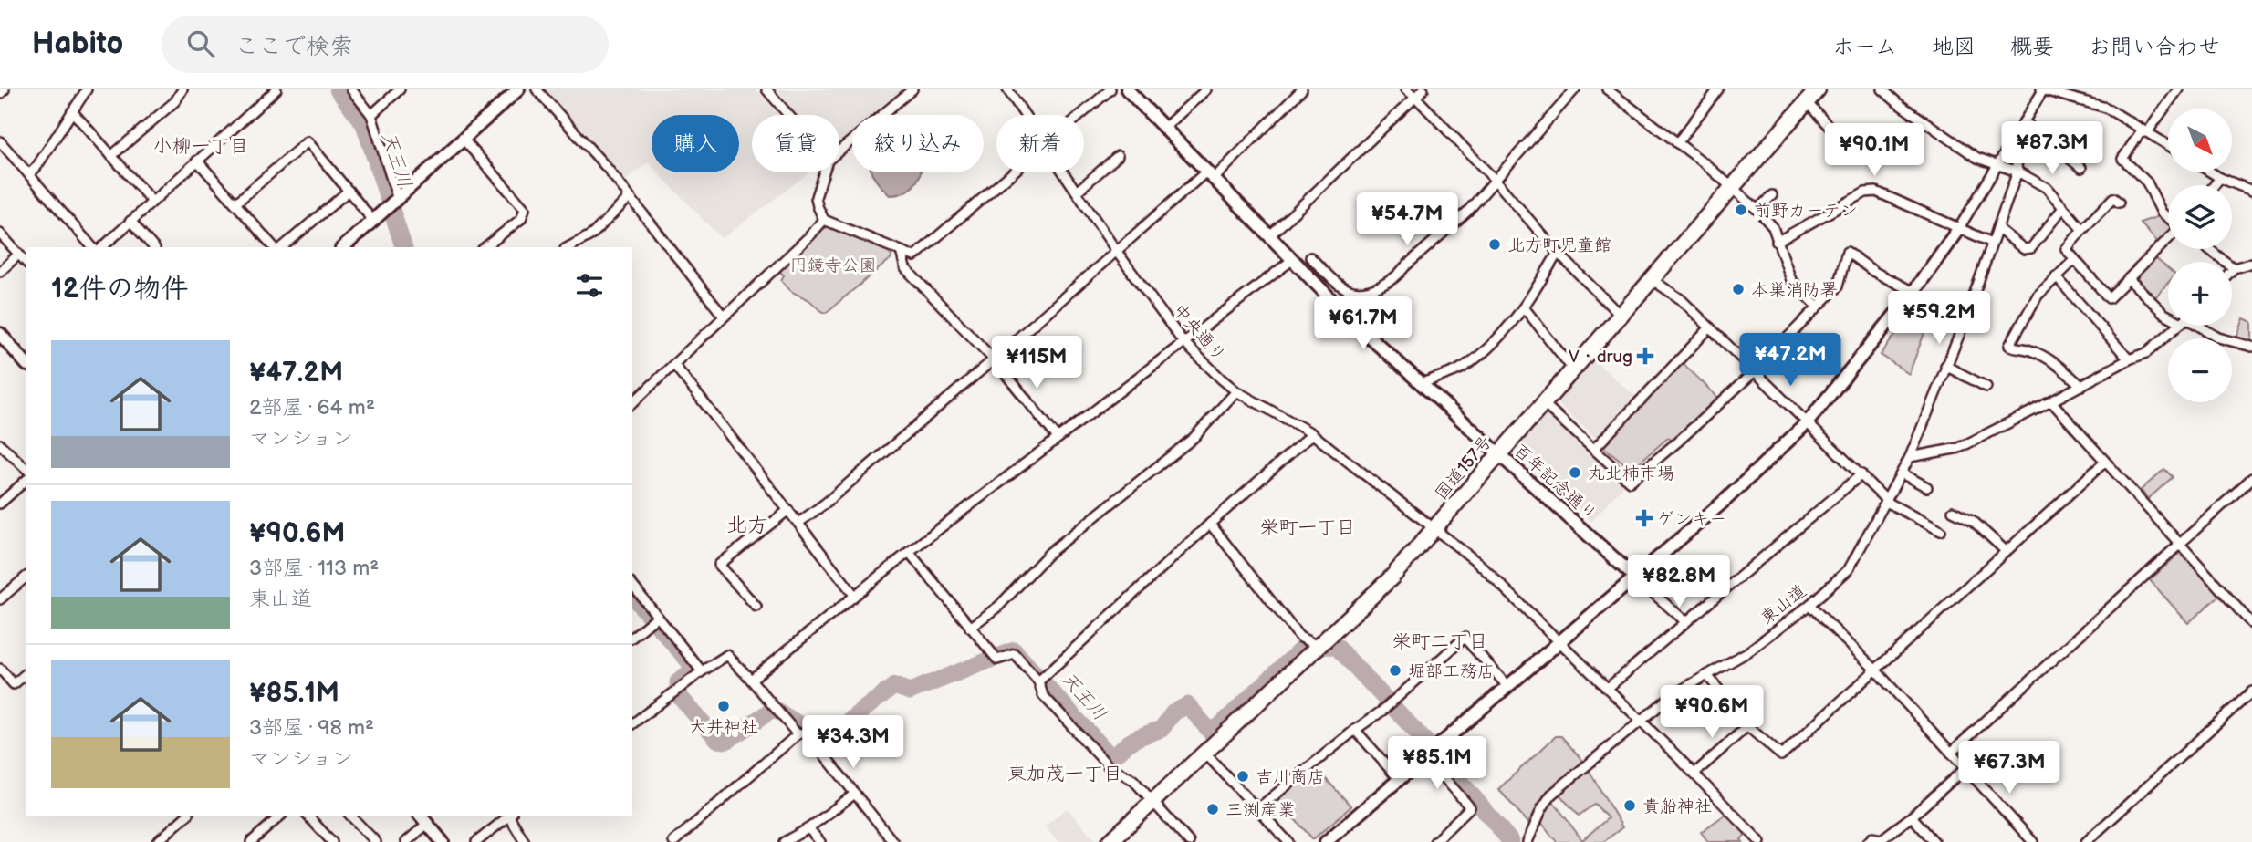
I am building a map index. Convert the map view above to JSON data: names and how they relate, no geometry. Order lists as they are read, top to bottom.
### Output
{
  "streets": {
    "highway": ["国道157号"],
    "street": ["中央通り", "百年記念通り", "東山道"]
  },
  "crossings": [
    ["中央通り", "国道157号"],
    ["中央通り", "東山道"],
    ["国道157号", "百年記念通り"]
  ],
  "districts": [
    "小柳一丁目",
    "北方",
    "栄町一丁目",
    "栄町二丁目",
    "東加茂一丁目"
  ],
  "water": ["天王川"],
  "parks": ["円鏡寺公園"],
  "places": {
    "other": [
      "前野カーテン",
      "北方町児童館",
      "本巣消防署",
      "丸北柿市場",
      "堀部工務店",
      "大井神社",
      "吉川商店",
      "貴船神社",
      "三渕産業"
    ],
    "health": ["V・drug", "ゲンキー"]
  },
  "north": "bottom right",
  "page": {
    "header": "Habito",
    "search": "ここで検索",
    "nav": [
      "ホーム",
      "地図",
      "概要",
      "お問い合わせ"
    ],
    "map_buttons": ["+", "−"],
    "chip": [
      "購入",
      "賃貸",
      "絞り込み",
      "新着"
    ],
    "price": [
      "¥87.3M",
      "¥90.1M",
      "¥54.7M",
      "¥59.2M",
      "¥61.7M",
      "¥47.2M",
      "¥115M",
      "¥82.8M",
      "¥90.6M",
      "¥34.3M",
      "¥85.1M",
      "¥67.3M"
    ],
    "heading": "12件の物件",
    "list": [
      {
        "name": "¥47.2M",
        "note": "2部屋 · 64 m² · マンション"
      },
      {
        "name": "¥90.6M",
        "note": "3部屋 · 113 m² · 東山道"
      },
      {
        "name": "¥85.1M",
        "note": "3部屋 · 98 m² · マンション"
      }
    ]
  }
}
